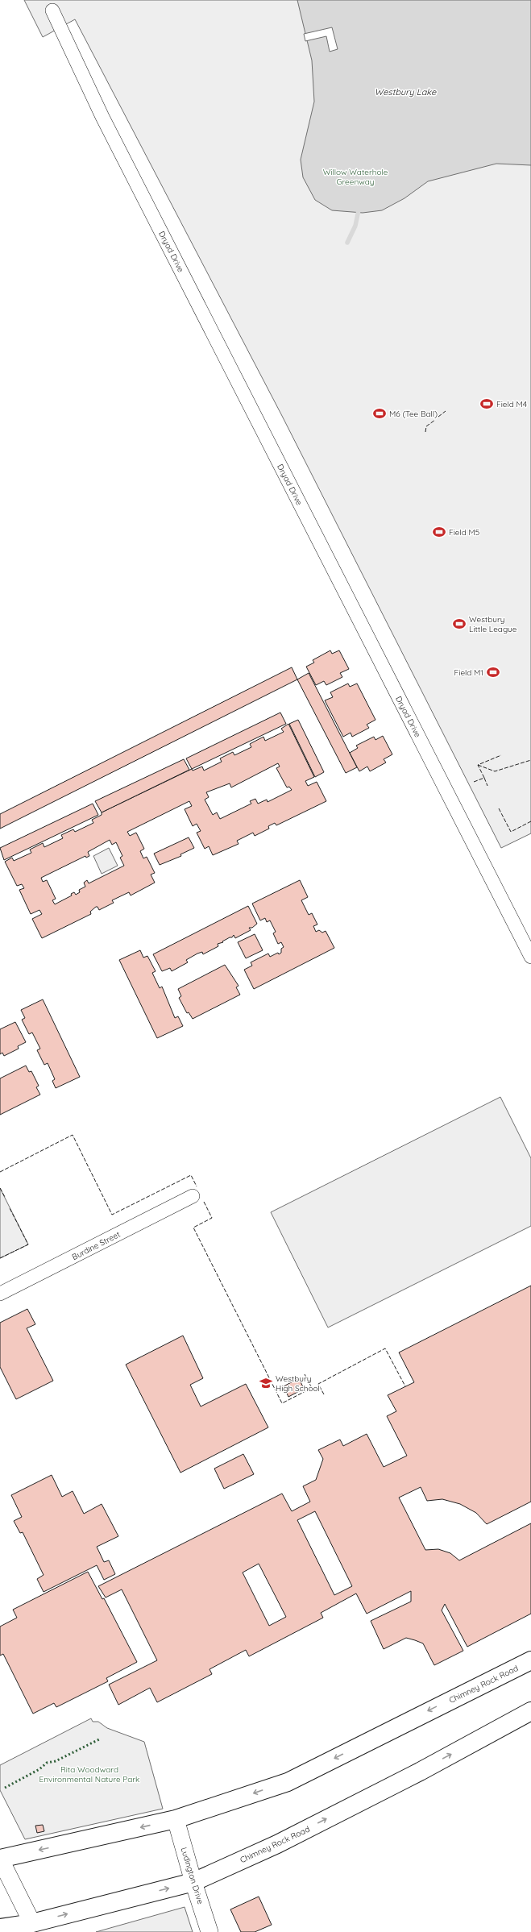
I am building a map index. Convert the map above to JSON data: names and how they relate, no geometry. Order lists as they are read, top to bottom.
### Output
{
  "streets": {
    "main road": ["Chimney Rock Road"],
    "street": ["Dryad Drive", "Burdine Street", "Ludington Drive"]
  },
  "crossings": [
    ["Chimney Rock Road", "Ludington Drive"]
  ],
  "water": ["Westbury Lake"],
  "parks": ["Willow Waterhole Greenway", "Rita Woodward Environmental Nature Park"],
  "places": {
    "sports": [
      "Field M4",
      "M6 (Tee Ball)",
      "Field M5",
      "Westbury Little League",
      "Field M1"
    ],
    "school or university": ["Westbury High School"]
  }
}
